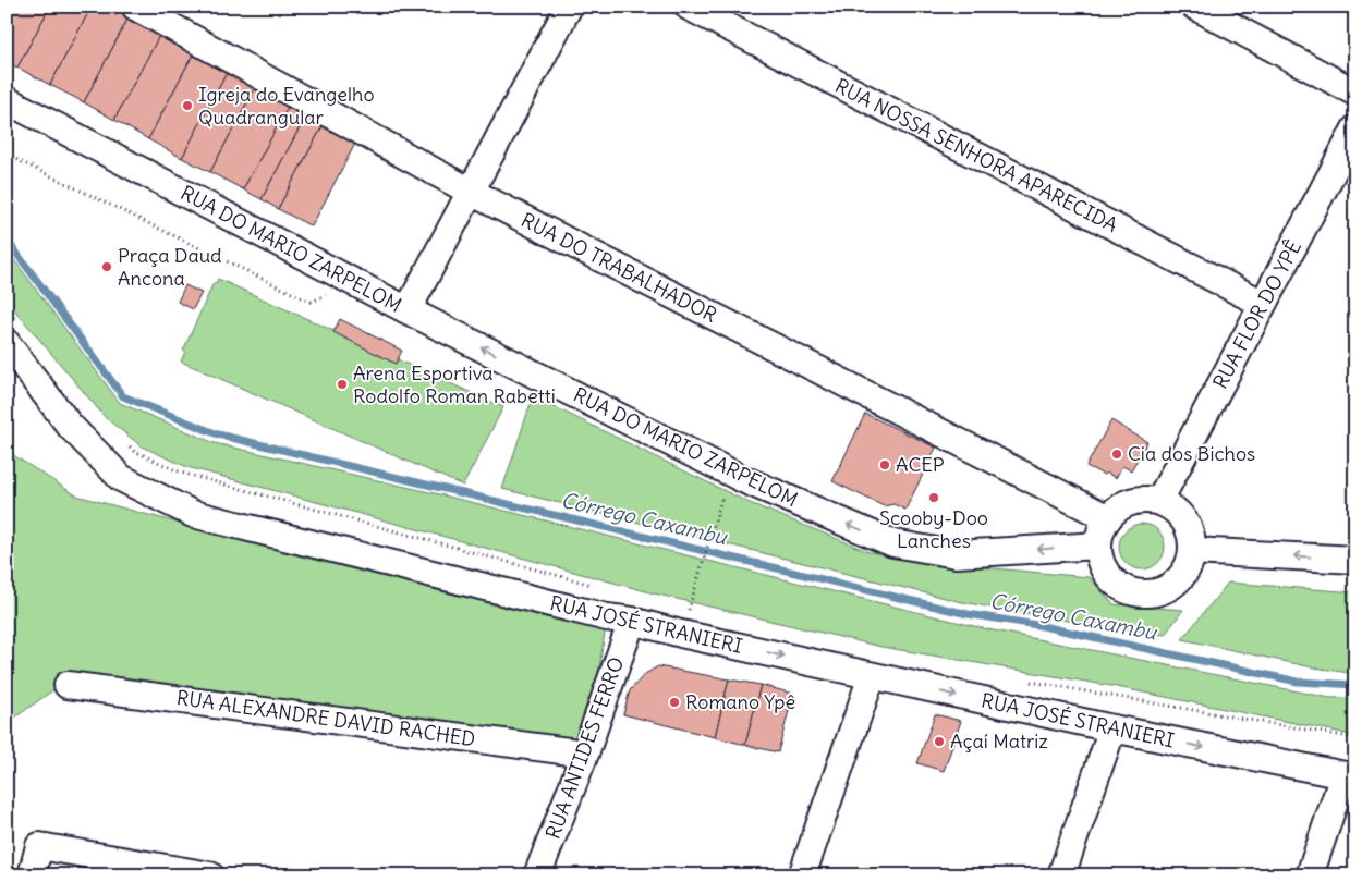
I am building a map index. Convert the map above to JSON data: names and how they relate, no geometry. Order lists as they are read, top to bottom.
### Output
{
  "streets": {
    "street": [
      "RUA NOSSA SENHORA APARECIDA",
      "RUA DO MARIO ZARPELOM",
      "RUA DO TRABALHADOR",
      "RUA FLOR DO YPÊ",
      "RUA JOSÉ STRANIERI",
      "RUA ALEXANDRE DAVID RACHED",
      "RUA ANTIDES FERRO"
    ]
  },
  "crossings": [
    ["RUA NOSSA SENHORA APARECIDA", "RUA FLOR DO YPÊ"],
    ["RUA DO MARIO ZARPELOM", "RUA DO TRABALHADOR"],
    ["RUA DO MARIO ZARPELOM", "RUA FLOR DO YPÊ"],
    ["RUA DO TRABALHADOR", "RUA FLOR DO YPÊ"],
    ["RUA JOSÉ STRANIERI", "RUA ANTIDES FERRO"],
    ["RUA ALEXANDRE DAVID RACHED", "RUA ANTIDES FERRO"]
  ],
  "one_way": ["RUA DO MARIO ZARPELOM", "RUA JOSÉ STRANIERI"],
  "water": ["Córrego Caxambu"],
  "places": [
    "Igreja do Evangelho Quadrangular",
    "Praça Daud Ancona",
    "Arena Esportiva Rodolfo Roman Rabetti",
    "Cia dos Bichos",
    "ACEP",
    "Scooby-Doo Lanches",
    "Romano Ypê",
    "Açaí Matriz"
  ]
}
